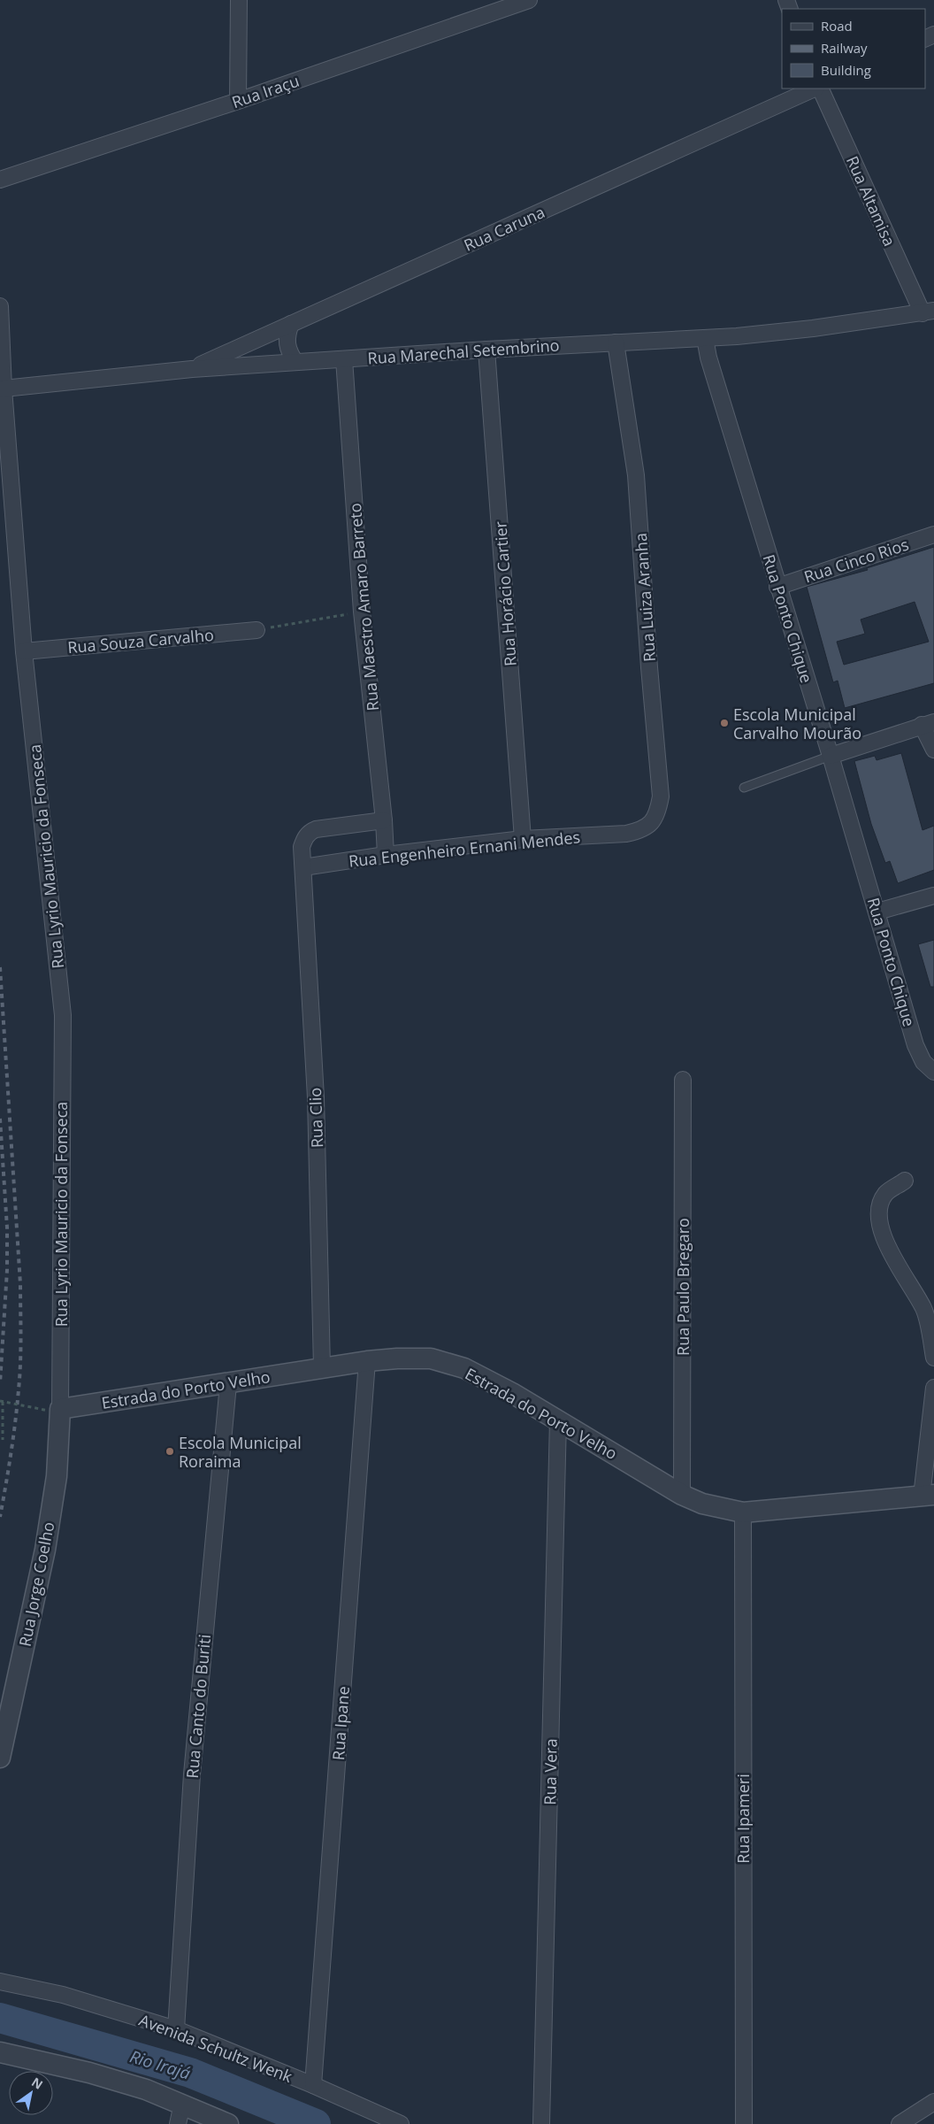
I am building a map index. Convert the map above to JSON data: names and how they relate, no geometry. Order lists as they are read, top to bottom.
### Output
{
  "streets": {
    "street": [
      "Rua Iraçu",
      "Rua Altamisa",
      "Rua Caruna",
      "Rua Marechal Setembrino",
      "Rua Cinco Rios",
      "Rua Horácio Cartier",
      "Rua Luiza Aranha",
      "Rua Maestro Amaro Barreto",
      "Rua Ponto Chique",
      "Rua Souza Carvalho",
      "Rua Engenheiro Ernani Mendes",
      "Rua Lyrio Mauricio da Fonseca",
      "Rua Clio",
      "Rua Paulo Bregaro",
      "Estrada do Porto Velho",
      "Rua Jorge Coelho",
      "Rua Canto do Buriti",
      "Rua Ipane",
      "Rua Vera",
      "Rua Ipameri",
      "Avenida Schultz Wenk"
    ]
  },
  "crossings": [
    ["Rua Altamisa", "Rua Marechal Setembrino"],
    ["Rua Caruna", "Rua Marechal Setembrino"],
    ["Rua Marechal Setembrino", "Rua Horácio Cartier"],
    ["Rua Marechal Setembrino", "Rua Luiza Aranha"],
    ["Rua Marechal Setembrino", "Rua Maestro Amaro Barreto"],
    ["Rua Marechal Setembrino", "Rua Ponto Chique"],
    ["Rua Marechal Setembrino", "Rua Lyrio Mauricio da Fonseca"],
    ["Rua Cinco Rios", "Rua Ponto Chique"],
    ["Rua Horácio Cartier", "Rua Engenheiro Ernani Mendes"],
    ["Rua Luiza Aranha", "Rua Engenheiro Ernani Mendes"],
    ["Rua Maestro Amaro Barreto", "Rua Engenheiro Ernani Mendes"],
    ["Rua Maestro Amaro Barreto", "Rua Clio"],
    ["Rua Souza Carvalho", "Rua Lyrio Mauricio da Fonseca"],
    ["Rua Engenheiro Ernani Mendes", "Rua Clio"],
    ["Rua Lyrio Mauricio da Fonseca", "Estrada do Porto Velho"],
    ["Rua Lyrio Mauricio da Fonseca", "Rua Jorge Coelho"],
    ["Rua Clio", "Estrada do Porto Velho"],
    ["Rua Paulo Bregaro", "Estrada do Porto Velho"],
    ["Estrada do Porto Velho", "Rua Jorge Coelho"],
    ["Estrada do Porto Velho", "Rua Canto do Buriti"],
    ["Estrada do Porto Velho", "Rua Ipane"],
    ["Estrada do Porto Velho", "Rua Vera"],
    ["Estrada do Porto Velho", "Rua Ipameri"],
    ["Rua Canto do Buriti", "Avenida Schultz Wenk"],
    ["Rua Ipane", "Avenida Schultz Wenk"]
  ],
  "water": ["Rio Irajá"],
  "places": ["Escola Municipal Carvalho Mourão", "Escola Municipal Roraima"],
  "legend": ["Road", "Railway", "Building"],
  "north": "top right"
}
